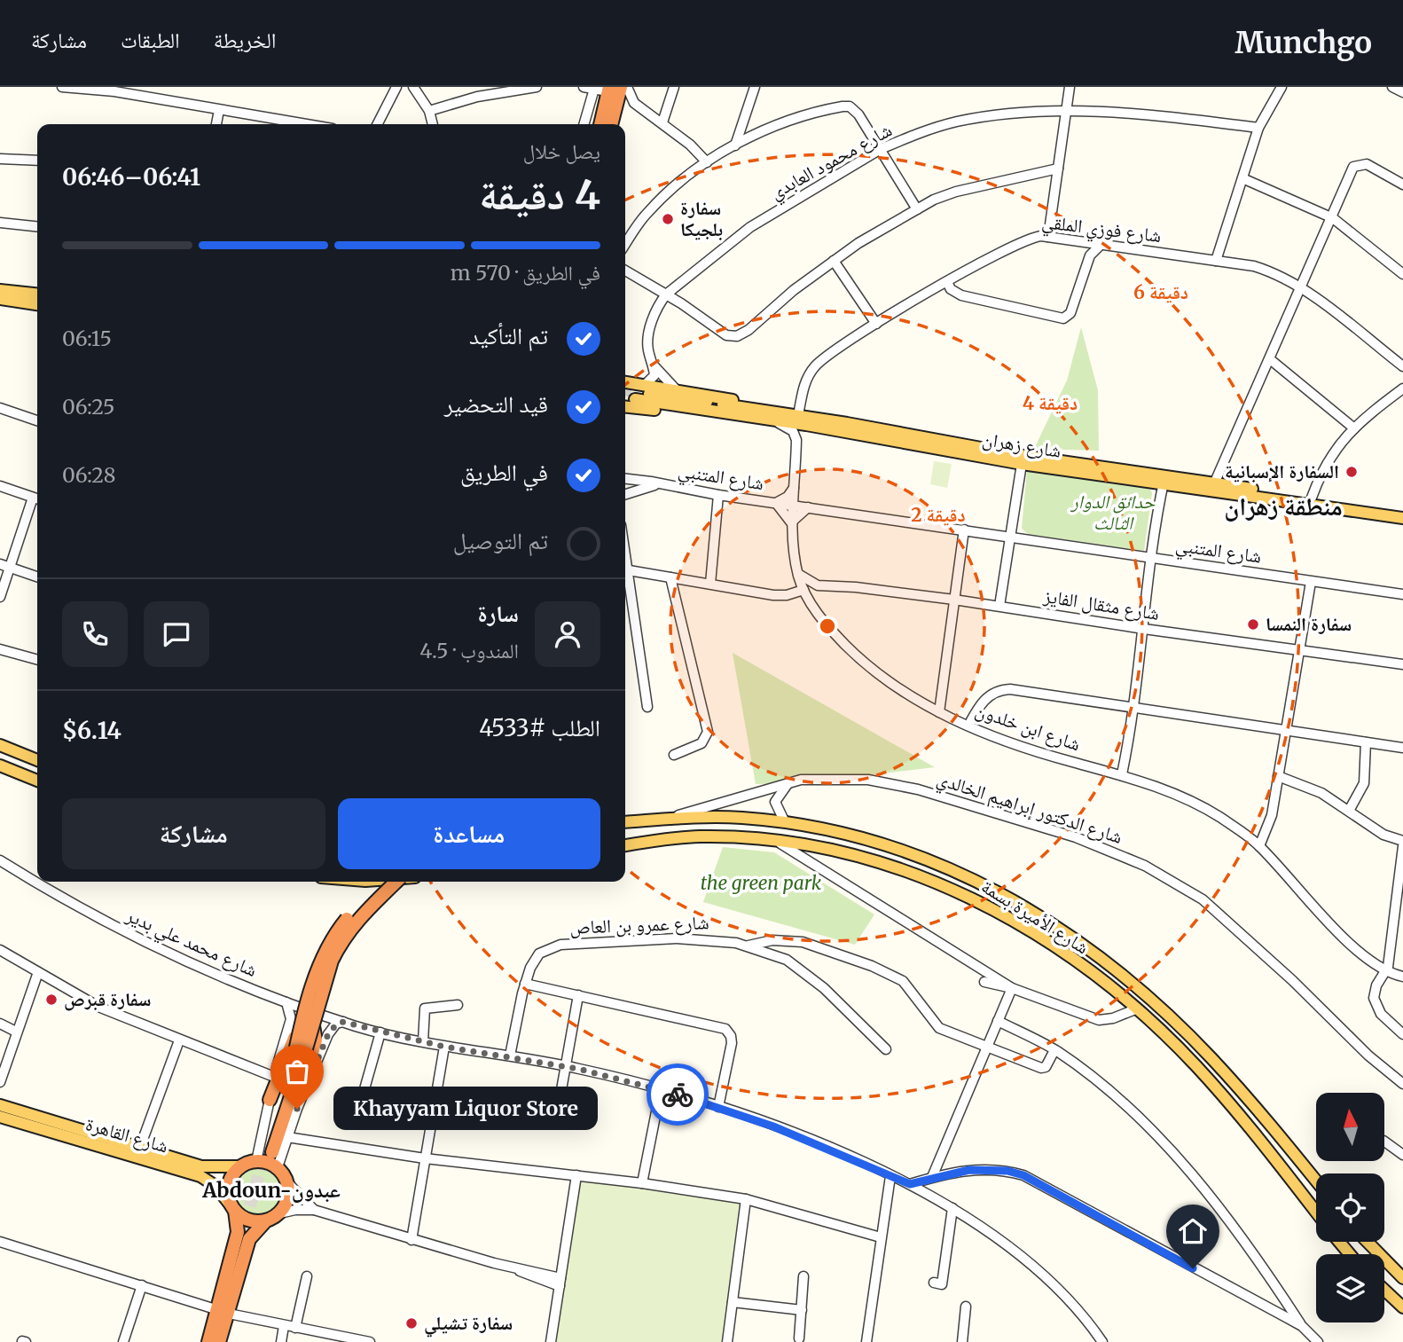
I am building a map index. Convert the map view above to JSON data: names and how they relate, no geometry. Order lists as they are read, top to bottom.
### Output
{
  "streets": {
    "main road": ["شارع زهران", "شارع الأميرة بسمة", "شارع القاهرة"],
    "street": [
      "شارع محمود العابدي",
      "شارع فوزي الملقي",
      "شارع المتنبي",
      "شارع مثقال الفايز",
      "شارع ابن خلدون",
      "شارع الدكتور إبراهيم الخالدي",
      "شارع عمرو بن العاص",
      "شارع محمد علي بدير"
    ]
  },
  "crossings": [
    ["شارع محمود العابدي", "شارع زهران"],
    ["شارع فوزي الملقي", "شارع زهران"],
    ["شارع زهران", "شارع ابن خلدون"],
    ["شارع المتنبي", "شارع ابن خلدون"],
    ["شارع مثقال الفايز", "شارع ابن خلدون"],
    ["شارع الدكتور إبراهيم الخالدي", "شارع الأميرة بسمة"],
    ["شارع عمرو بن العاص", "شارع محمد علي بدير"]
  ],
  "districts": ["منطقة زهران", "Abdoun-عبدون"],
  "parks": ["حدائق الدوار الثالث", "the green park"],
  "places": [
    "سفارة بلجيكا",
    "السفارة الإسبانية",
    "سفارة النمسا",
    "سفارة قبرص",
    "Khayyam Liquor Store",
    "سفارة تشيلي"
  ],
  "north": "top",
  "page": {
    "header": "Munchgo",
    "nav": ["الخريطة", "الطبقات", "مشاركة"],
    "heading": ["4 دقيقة", "يصل خلال", "06:41–06:46"],
    "panel": [
      "سارة",
      "المندوب · 4.5",
      "الطلب #4533",
      "$6.14"
    ],
    "bar": "في الطريق · 570 m",
    "list": [
      ["تم التأكيد", "06:15"],
      ["قيد التحضير", "06:25"],
      ["في الطريق", "06:28"],
      "تم التوصيل"
    ],
    "buttons": ["مساعدة", "مشاركة"],
    "bubble": "Khayyam Liquor Store"
  },
  "rings": ["6 دقيقة", "4 دقيقة", "2 دقيقة"]
}
